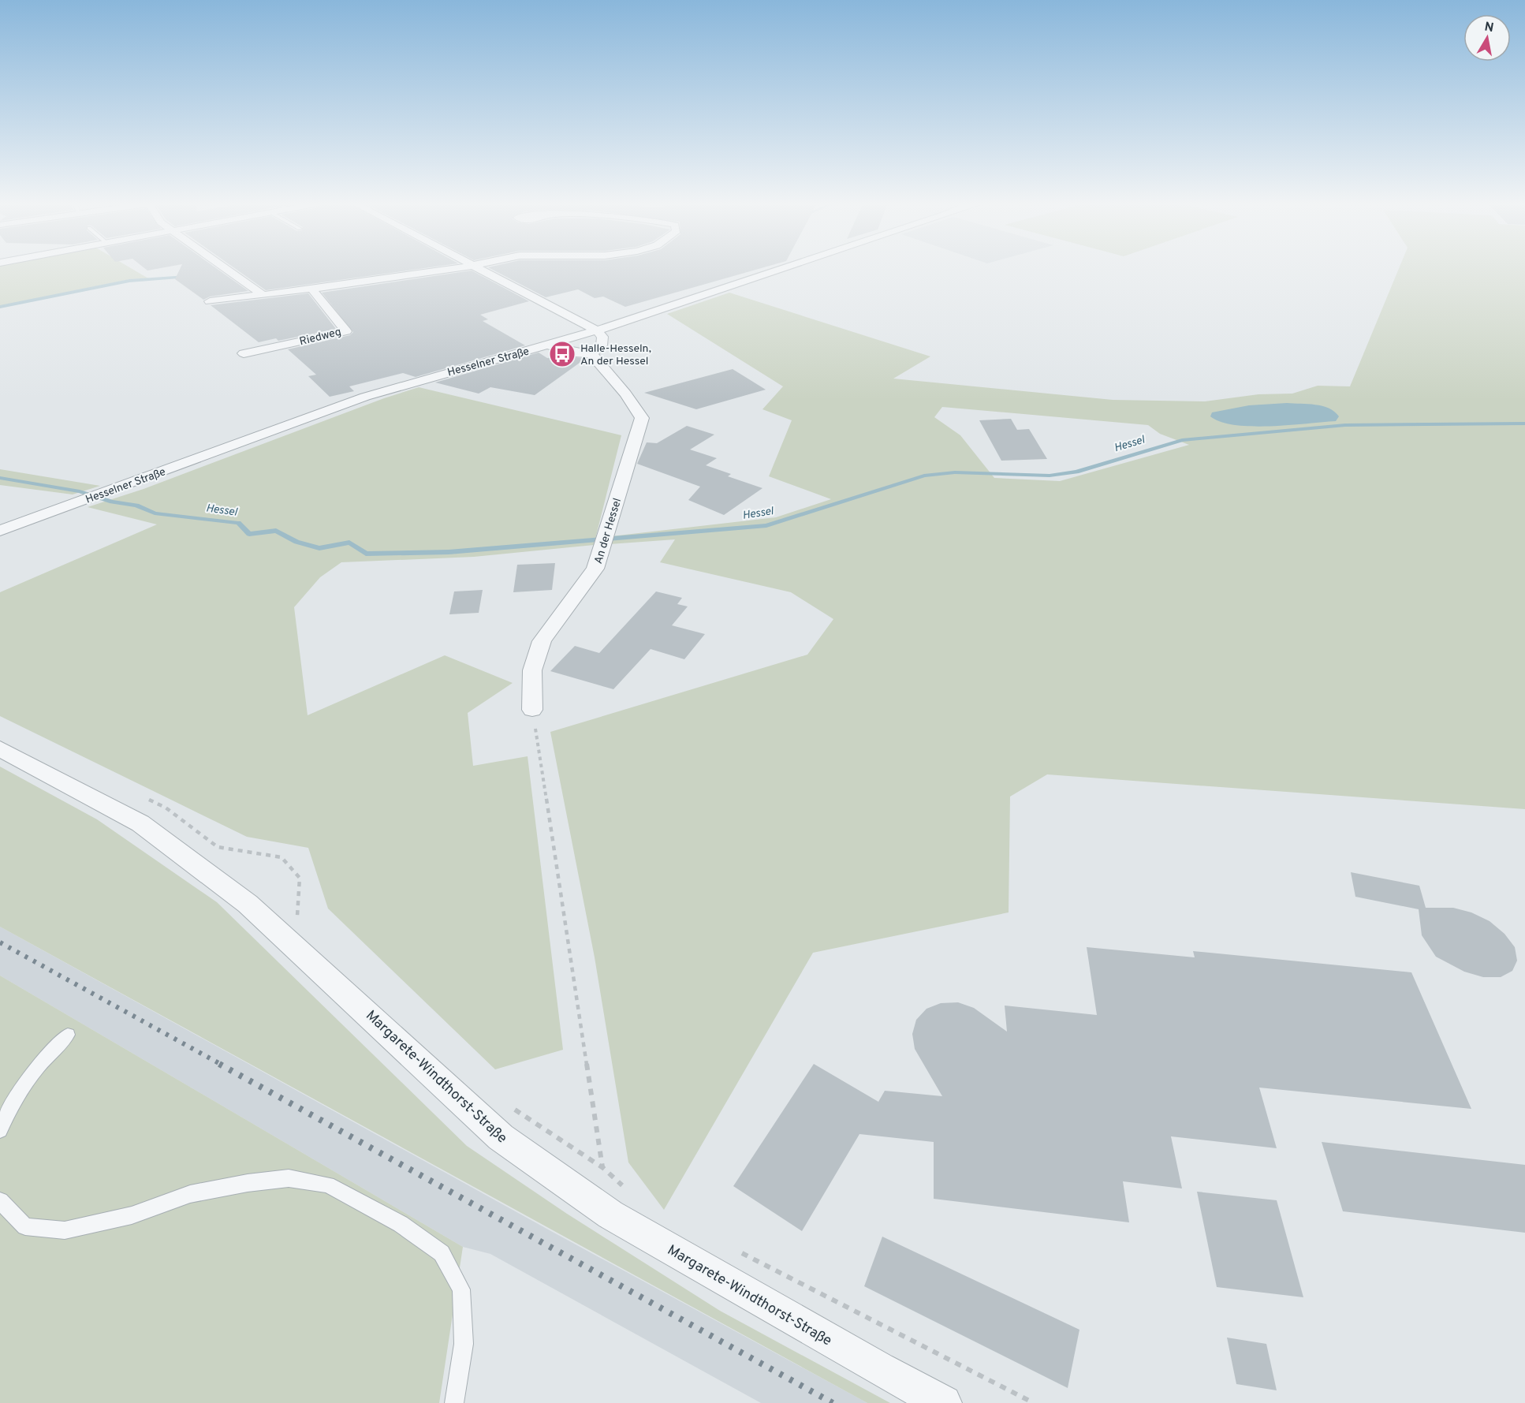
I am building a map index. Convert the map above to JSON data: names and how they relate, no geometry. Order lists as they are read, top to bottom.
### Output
{
  "streets": {
    "street": [
      "Riedweg",
      "Hesselner Straße",
      "An der Hessel",
      "Margarete-Windthorst-Straße"
    ]
  },
  "water": ["Hessel"],
  "places": {
    "bus stop": ["Halle-Hesseln, An der Hessel"]
  },
  "north": "top"
}
